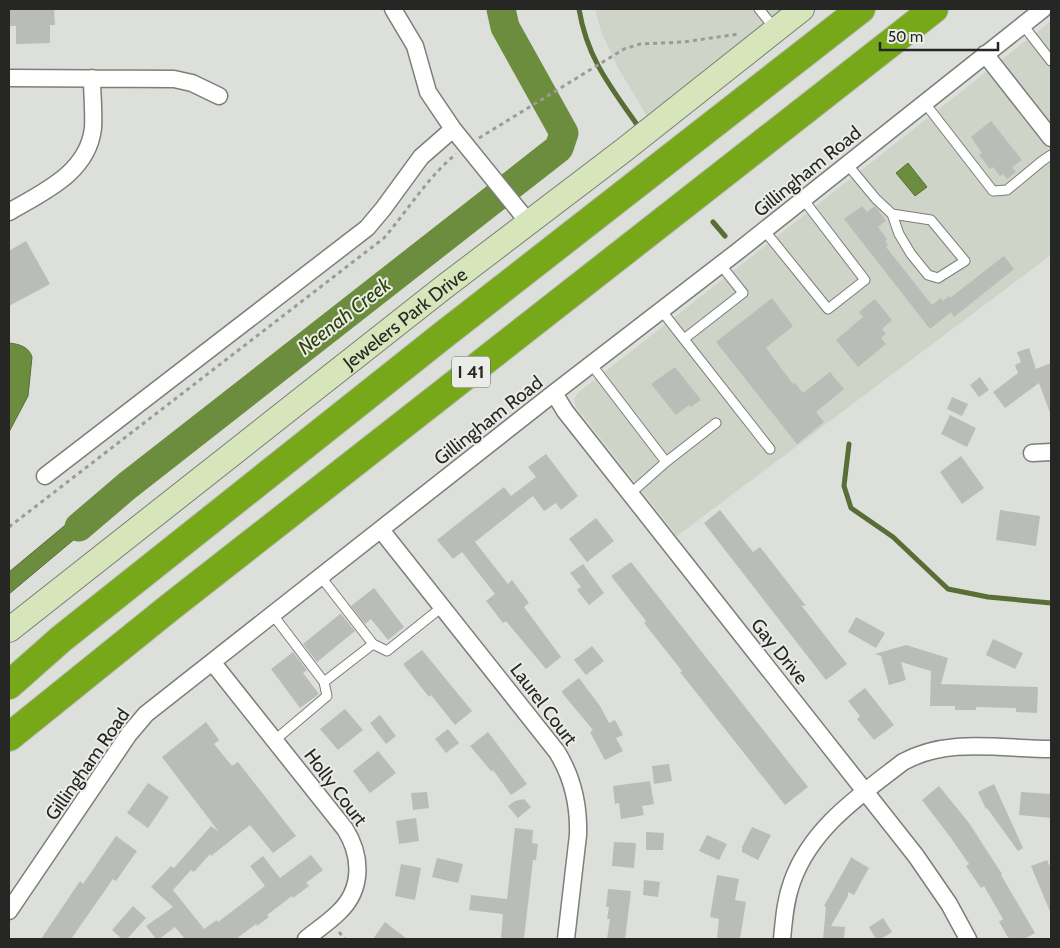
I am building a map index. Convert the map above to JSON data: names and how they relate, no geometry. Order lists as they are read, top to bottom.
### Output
{
  "streets": {
    "highway": ["I 41"],
    "street": [
      "Gillingham Road",
      "Jewelers Park Drive",
      "Gay Drive",
      "Laurel Court",
      "Holly Court"
    ]
  },
  "crossings": [
    ["Gillingham Road", "Gay Drive"],
    ["Gillingham Road", "Laurel Court"],
    ["Gillingham Road", "Holly Court"]
  ],
  "water": ["Neenah Creek"],
  "scale_bar": "50 m"
}
